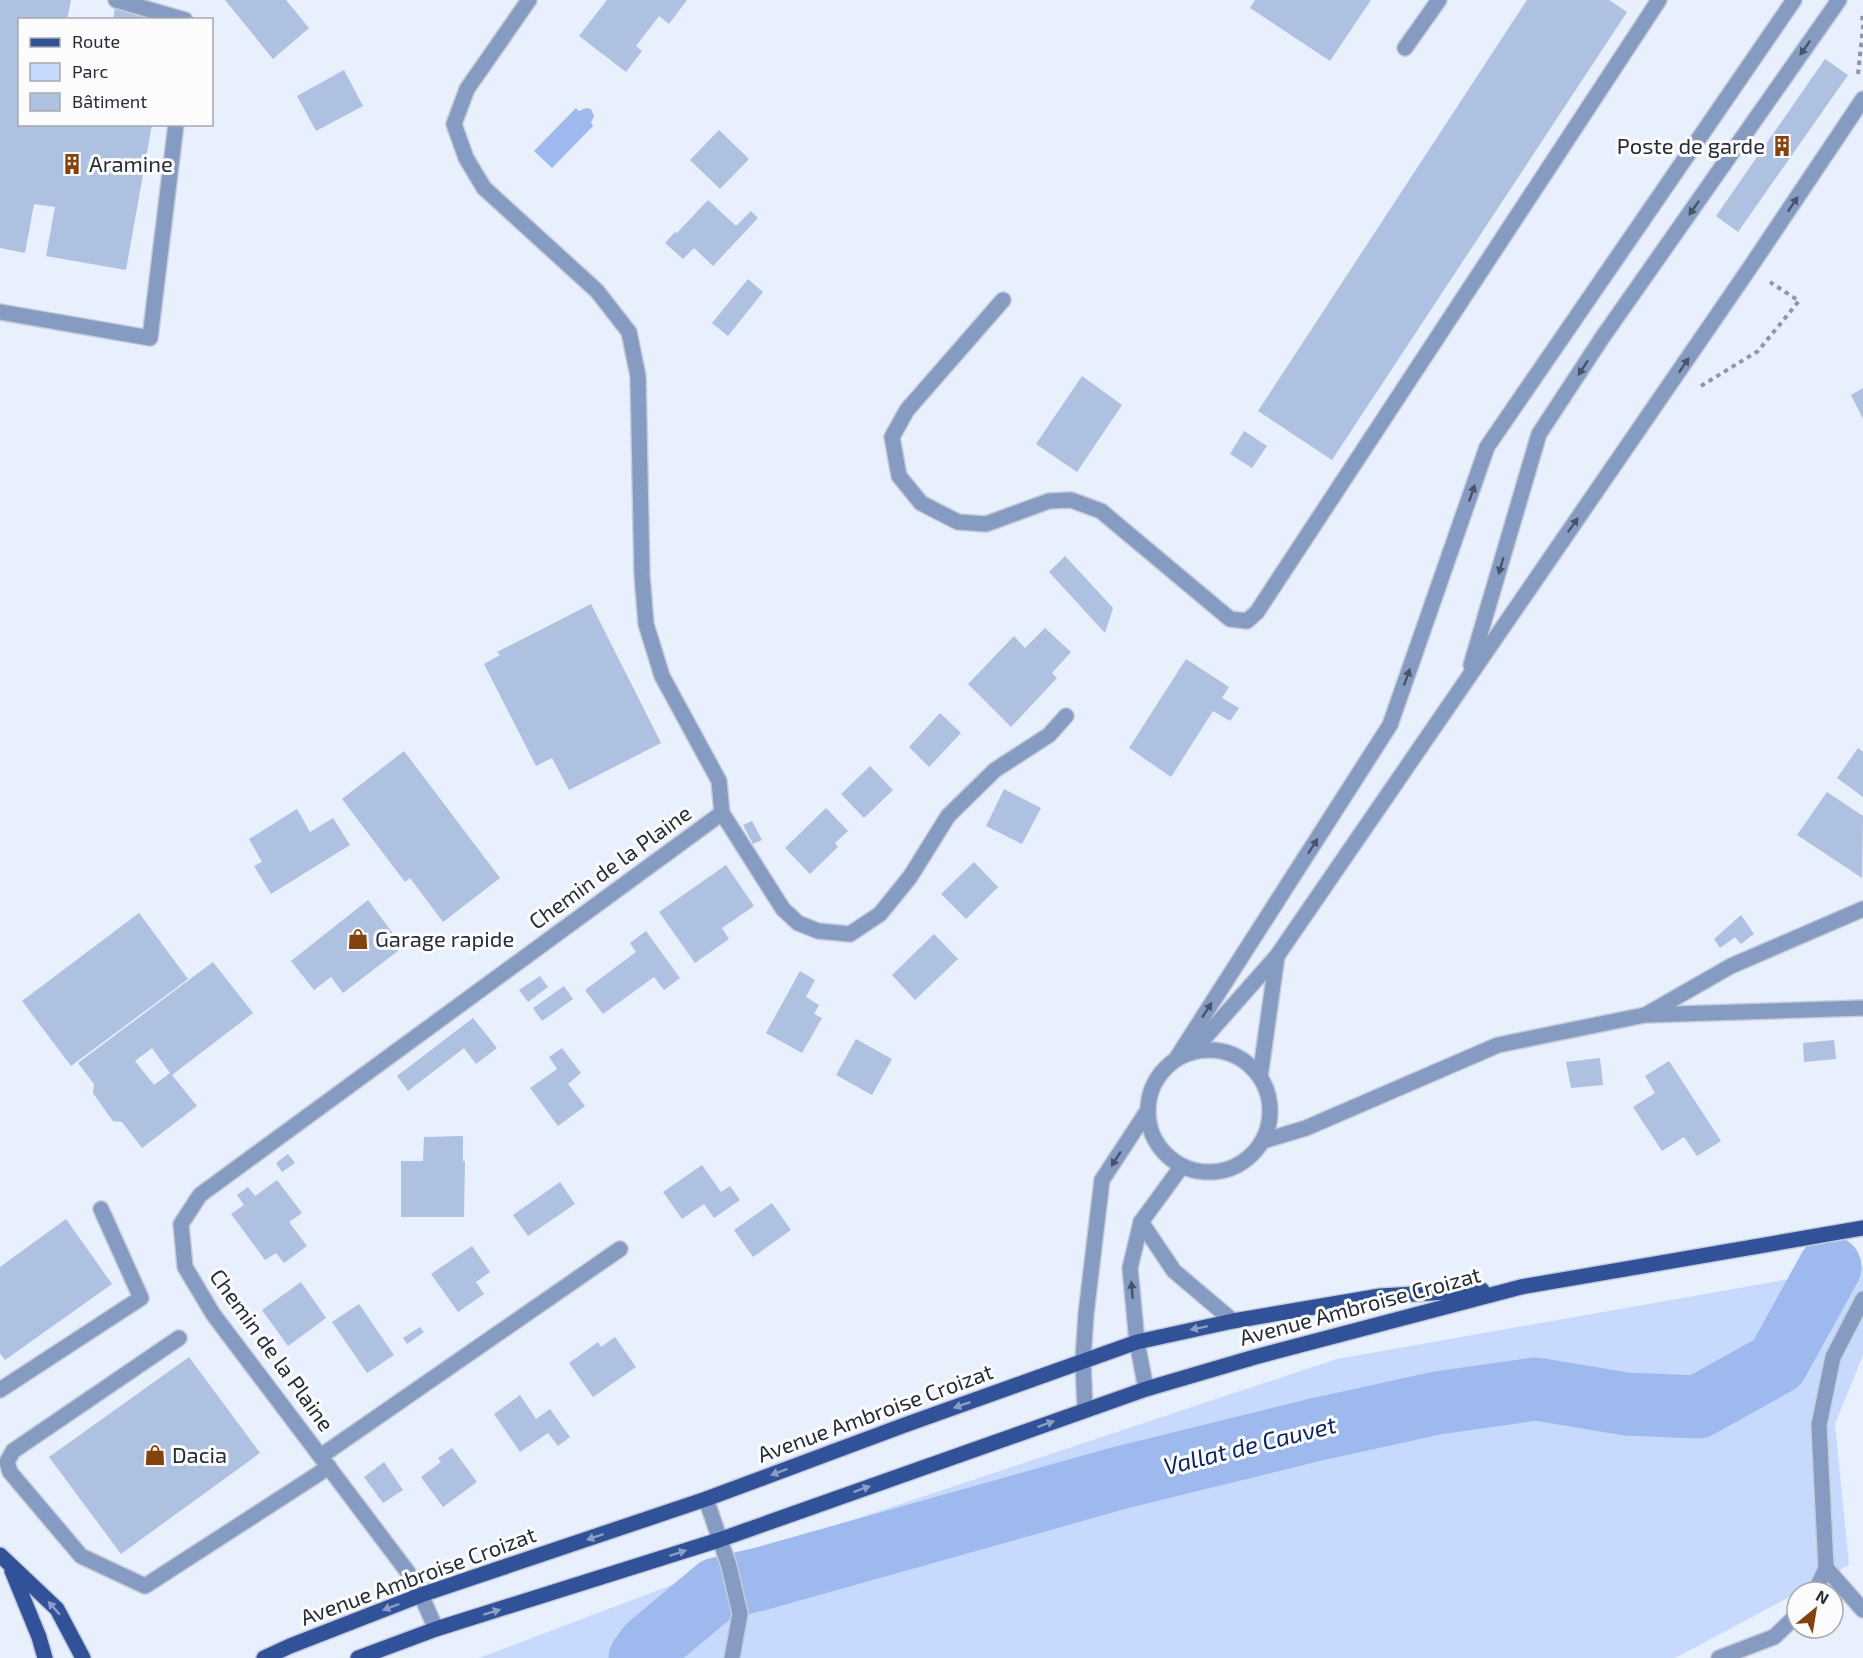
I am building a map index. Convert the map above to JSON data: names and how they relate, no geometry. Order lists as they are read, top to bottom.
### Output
{
  "streets": {
    "main road": ["Avenue Ambroise Croizat"],
    "street": ["Chemin de la Plaine"]
  },
  "crossings": [
    ["Chemin de la Plaine", "Avenue Ambroise Croizat"]
  ],
  "water": ["Vallat de Cauvet"],
  "places": {
    "building": ["Poste de garde", "Aramine"],
    "shop": ["Garage rapide", "Dacia"]
  },
  "legend": ["Route", "Parc", "Bâtiment"],
  "north": "top right"
}
